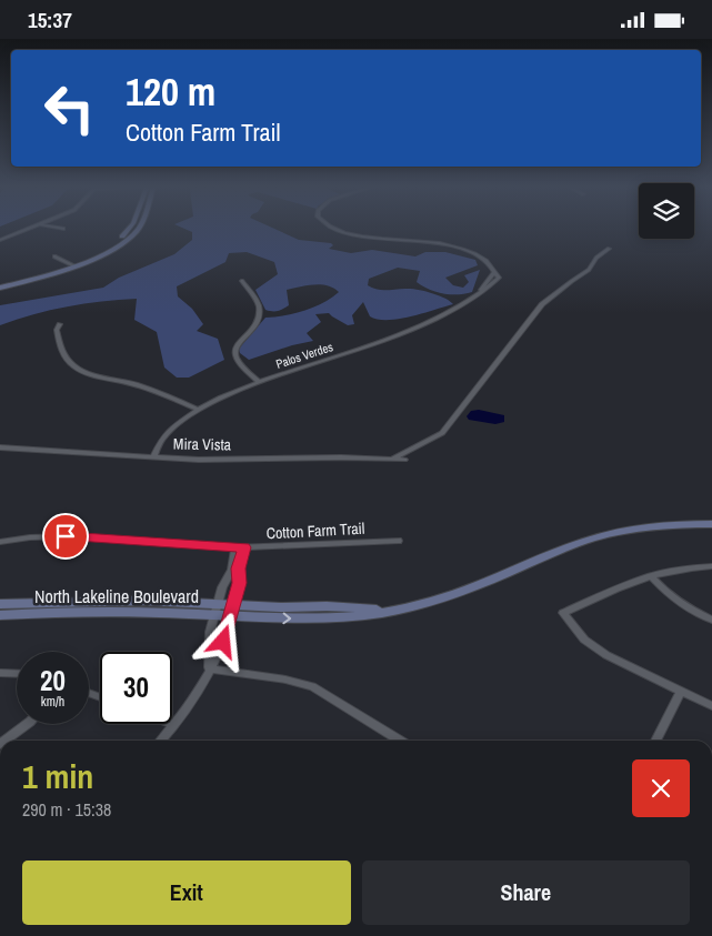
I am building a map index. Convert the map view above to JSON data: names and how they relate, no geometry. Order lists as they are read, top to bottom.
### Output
{
  "streets": {
    "main road": ["North Lakeline Boulevard"],
    "street": ["Palos Verdes", "Mira Vista", "Cotton Farm Trail"]
  },
  "crossings": [
    ["Palos Verdes", "Mira Vista"]
  ],
  "page": {
    "status": "15:37",
    "turn": ["120 m", "Cotton Farm Trail"],
    "speed": "20 km/h",
    "limit": "30",
    "heading": ["1 min", "290 m · 15:38"],
    "buttons": ["Exit", "Share"]
  }
}
